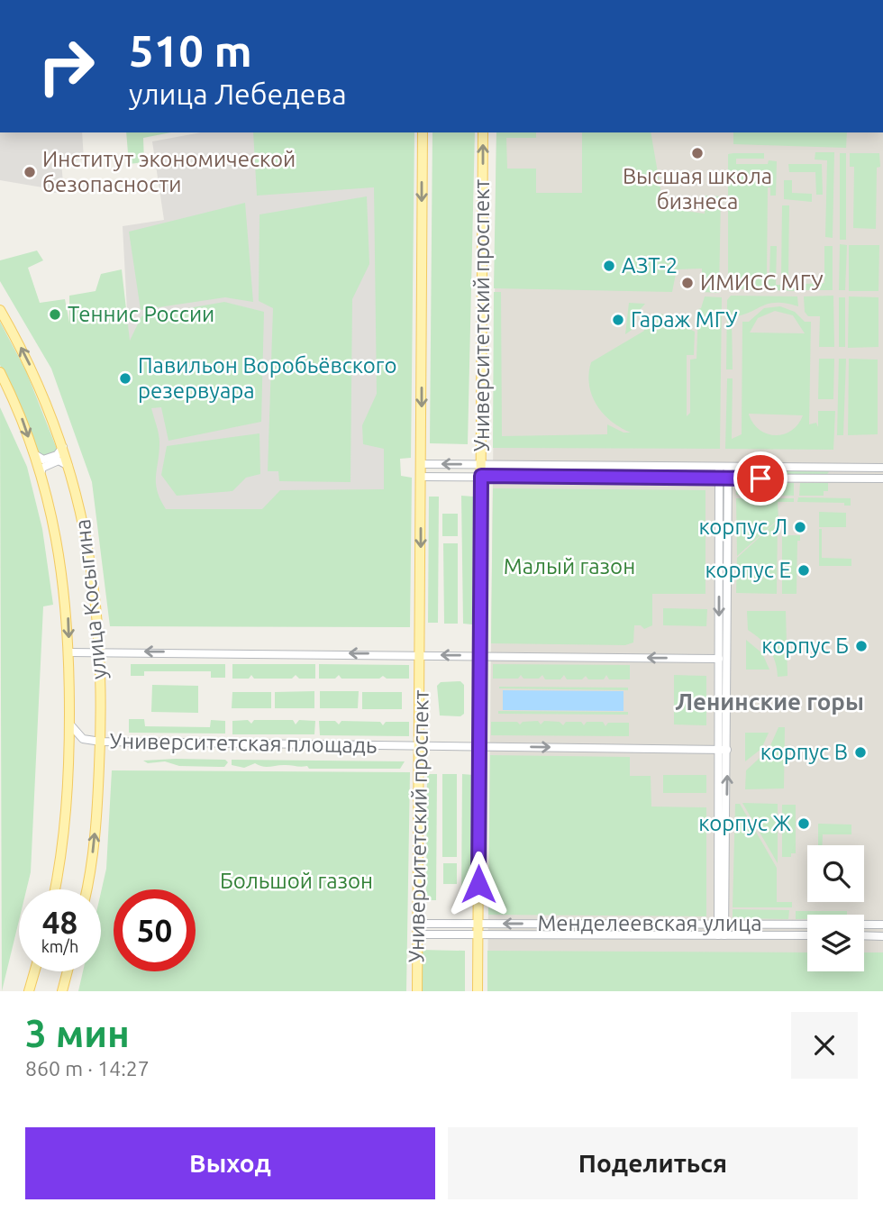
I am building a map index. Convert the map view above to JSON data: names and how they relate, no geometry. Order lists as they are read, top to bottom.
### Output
{
  "streets": {
    "main road": ["Университетский проспект", "улица Косыгина"],
    "street": ["Университетская площадь", "Менделеевская улица"]
  },
  "crossings": [
    ["Университетский проспект", "Университетская площадь"],
    ["Университетский проспект", "Менделеевская улица"],
    ["улица Косыгина", "Университетская площадь"]
  ],
  "one_way": ["Университетская площадь"],
  "districts": ["Ленинские горы"],
  "parks": ["Малый газон", "Большой газон"],
  "places": [
    "Высшая школа бизнеса",
    "Институт экономической безопасности",
    "АЗТ-2",
    "ИМИСС МГУ",
    "Теннис России",
    "Гараж МГУ",
    "Павильон Воробьёвского резервуара",
    "корпус Л",
    "корпус Е",
    "корпус Б",
    "корпус В",
    "корпус Ж"
  ],
  "page": {
    "turn": ["510 m", "улица Лебедева"],
    "speed": "48 km/h",
    "limit": "50",
    "heading": ["3 мин", "860 m · 14:27"],
    "buttons": ["Выход", "Поделиться"]
  }
}
